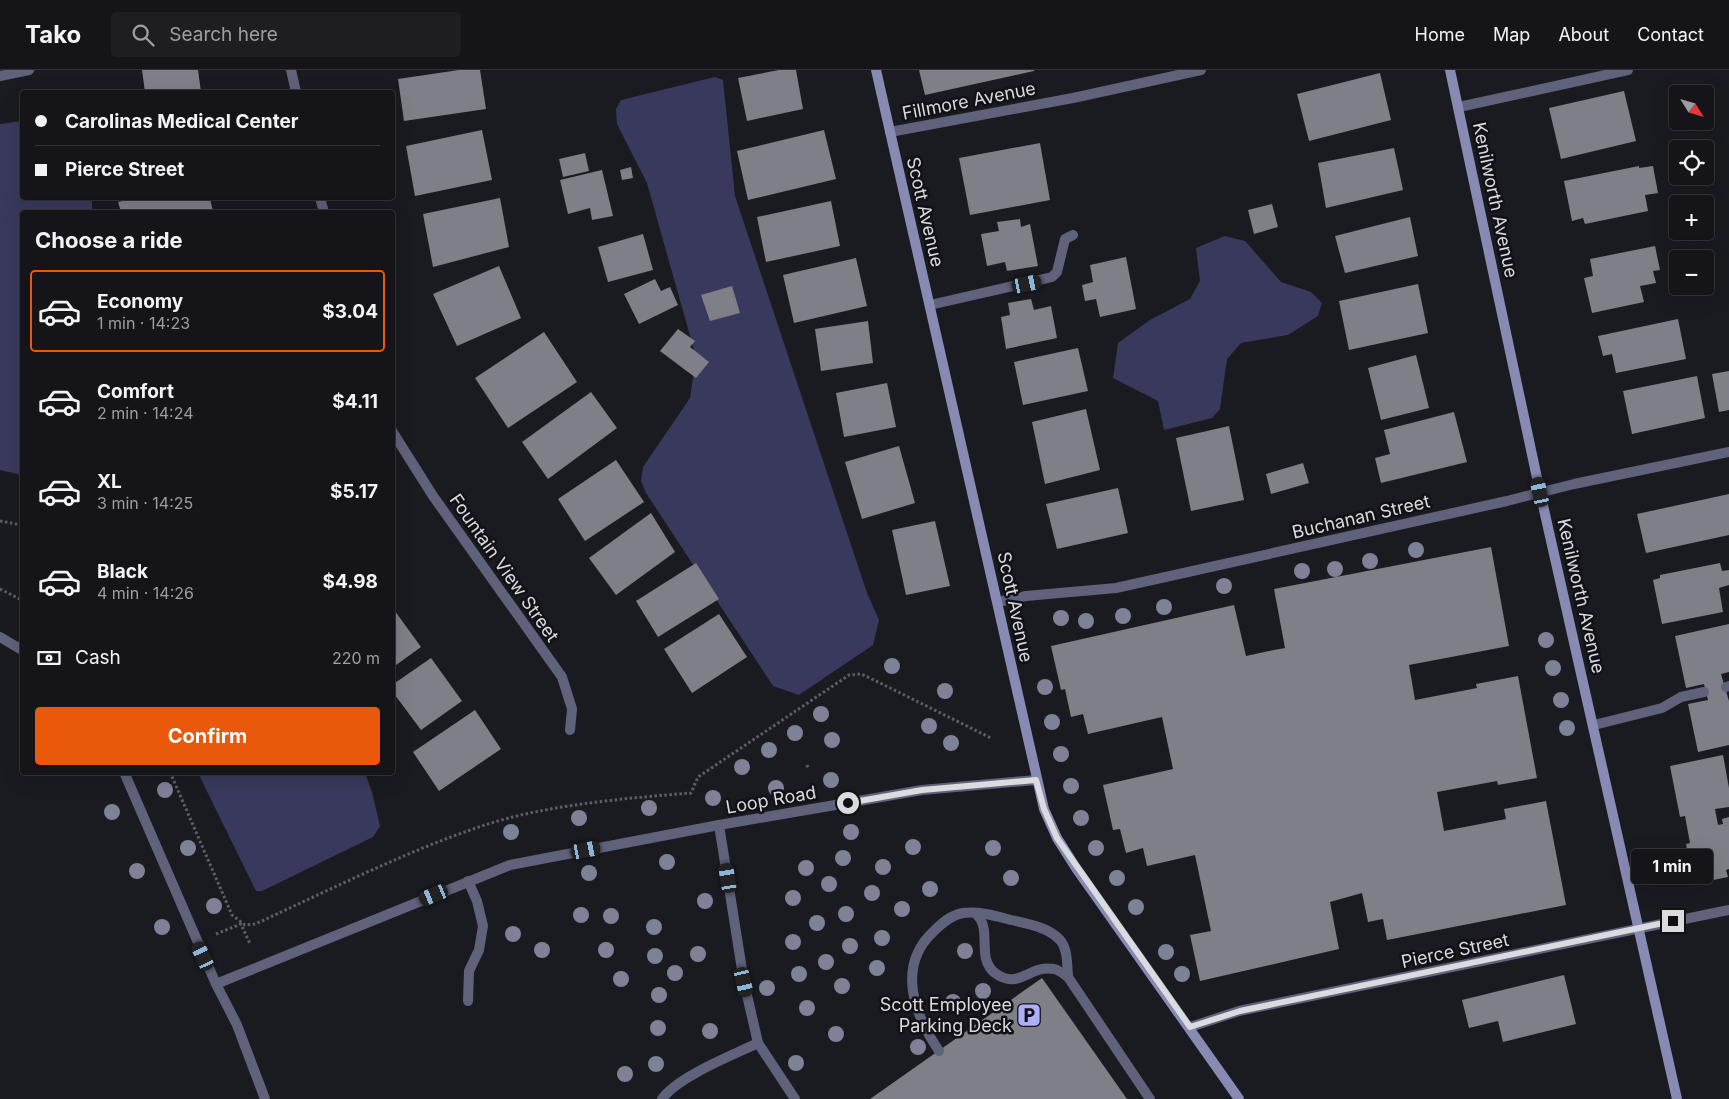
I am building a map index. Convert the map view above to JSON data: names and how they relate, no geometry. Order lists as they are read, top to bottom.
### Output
{
  "streets": {
    "main road": ["Kenilworth Avenue", "Scott Avenue"],
    "street": [
      "Fillmore Avenue",
      "Buchanan Street",
      "Fountain View Street",
      "Loop Road",
      "Pierce Street"
    ]
  },
  "crossings": [
    ["Fillmore Avenue", "Scott Avenue"],
    ["Kenilworth Avenue", "Buchanan Street"],
    ["Kenilworth Avenue", "Pierce Street"],
    ["Scott Avenue", "Buchanan Street"],
    ["Scott Avenue", "Loop Road"],
    ["Scott Avenue", "Pierce Street"]
  ],
  "places": {
    "parking": ["Scott Employee Parking Deck"]
  },
  "north": "bottom right",
  "page": {
    "header": "Tako",
    "search": "Search here",
    "nav": [
      "Home",
      "Map",
      "About",
      "Contact"
    ],
    "map_buttons": ["+", "−"],
    "banner": ["Carolinas Medical Center", "Pierce Street"],
    "heading": "Choose a ride",
    "list": [
      {
        "name": "Economy",
        "note": "1 min · 14:23",
        "value": "$3.04"
      },
      {
        "name": "Comfort",
        "note": "2 min · 14:24",
        "value": "$4.11"
      },
      {
        "name": "XL",
        "note": "3 min · 14:25",
        "value": "$5.17"
      },
      {
        "name": "Black",
        "note": "4 min · 14:26",
        "value": "$4.98"
      }
    ],
    "pay": ["Cash", "220 m"],
    "buttons": "Confirm",
    "bubble": "1 min"
  }
}
